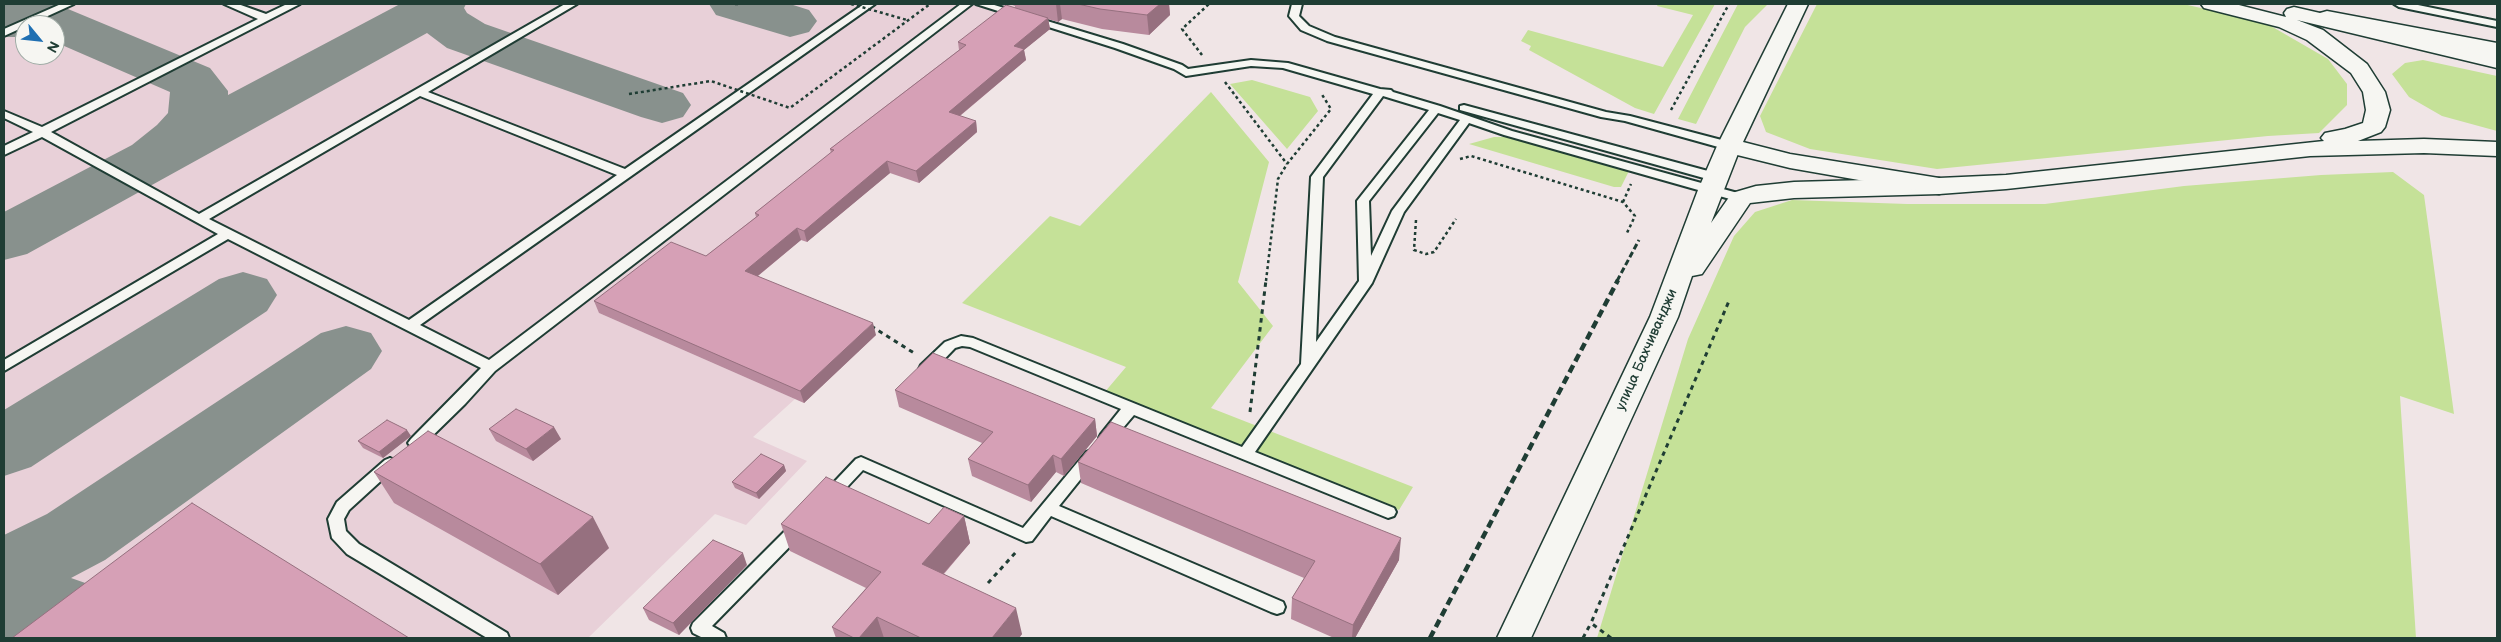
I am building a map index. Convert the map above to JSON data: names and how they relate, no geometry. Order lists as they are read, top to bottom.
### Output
{
  "streets": {
    "main road": ["улица Бахчиванджи"]
  },
  "north": "bottom right"
}
